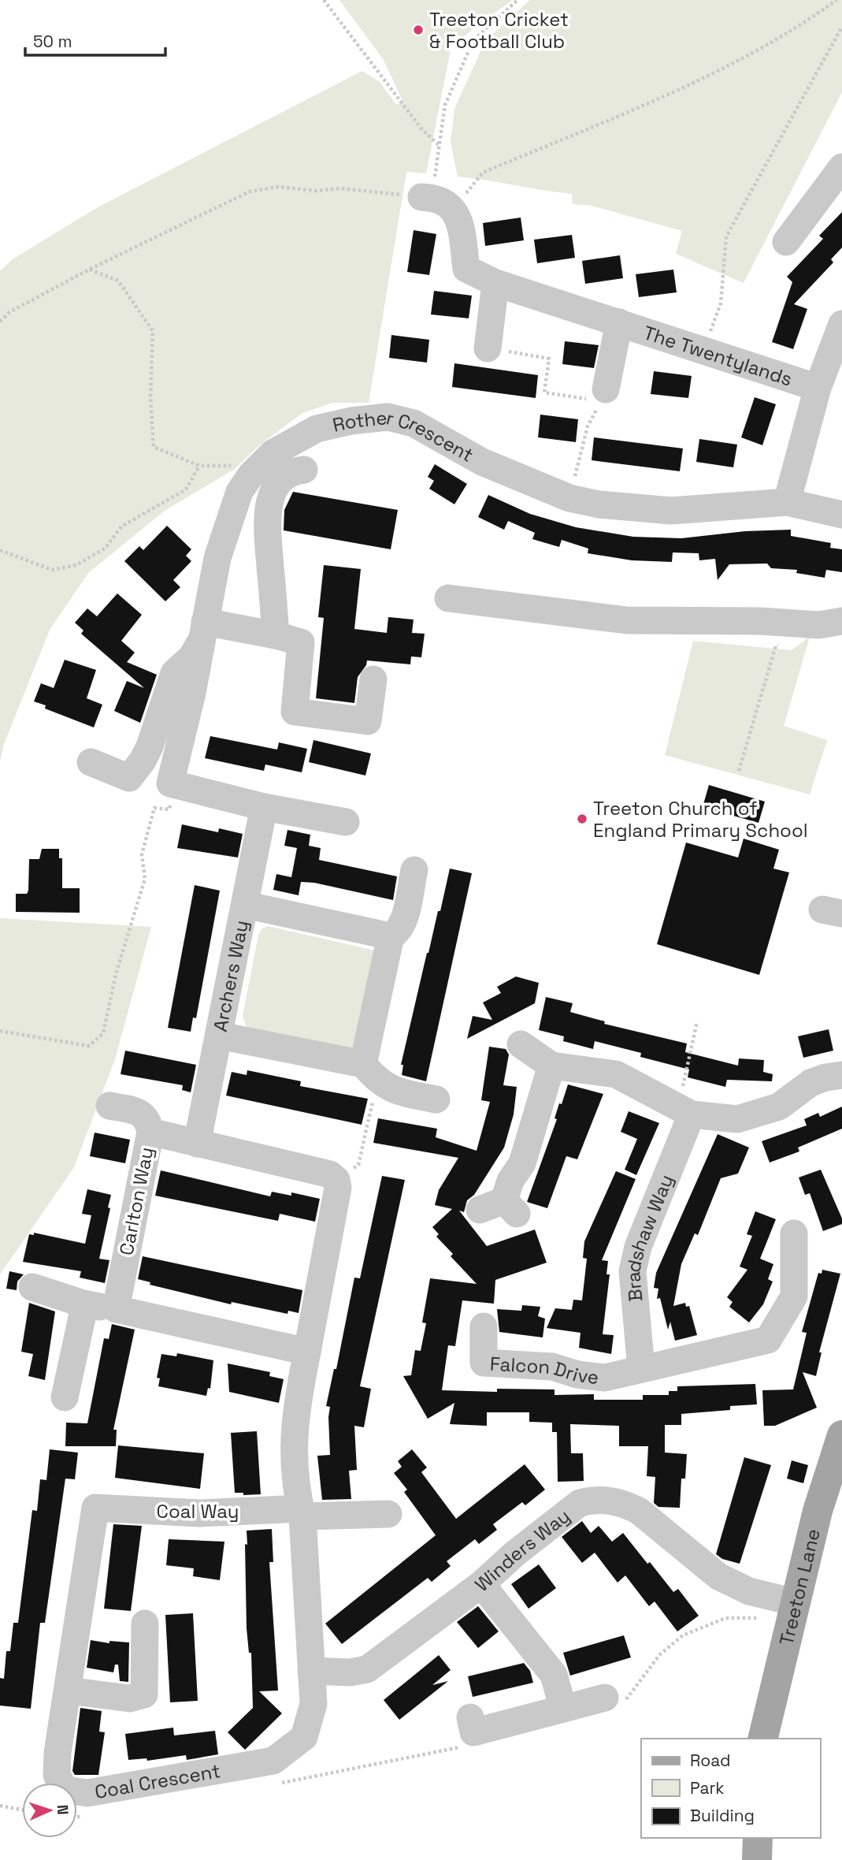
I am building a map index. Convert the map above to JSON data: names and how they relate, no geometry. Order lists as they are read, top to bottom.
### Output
{
  "streets": {
    "main road": ["Treeton Lane"],
    "street": [
      "The Twentylands",
      "Rother Crescent",
      "Archers Way",
      "Carlton Way",
      "Bradshaw Way",
      "Falcon Drive",
      "Coal Way",
      "Winders Way",
      "Coal Crescent"
    ]
  },
  "crossings": [
    ["Archers Way", "Carlton Way"],
    ["Bradshaw Way", "Falcon Drive"],
    ["Coal Way", "Coal Crescent"],
    ["Winders Way", "Treeton Lane"],
    ["Winders Way", "Coal Crescent"]
  ],
  "places": ["Treeton Cricket & Football Club", "Treeton Church of England Primary School"],
  "legend": ["Road", "Park", "Building"],
  "scale_bar": "50 m",
  "north": "right"
}
